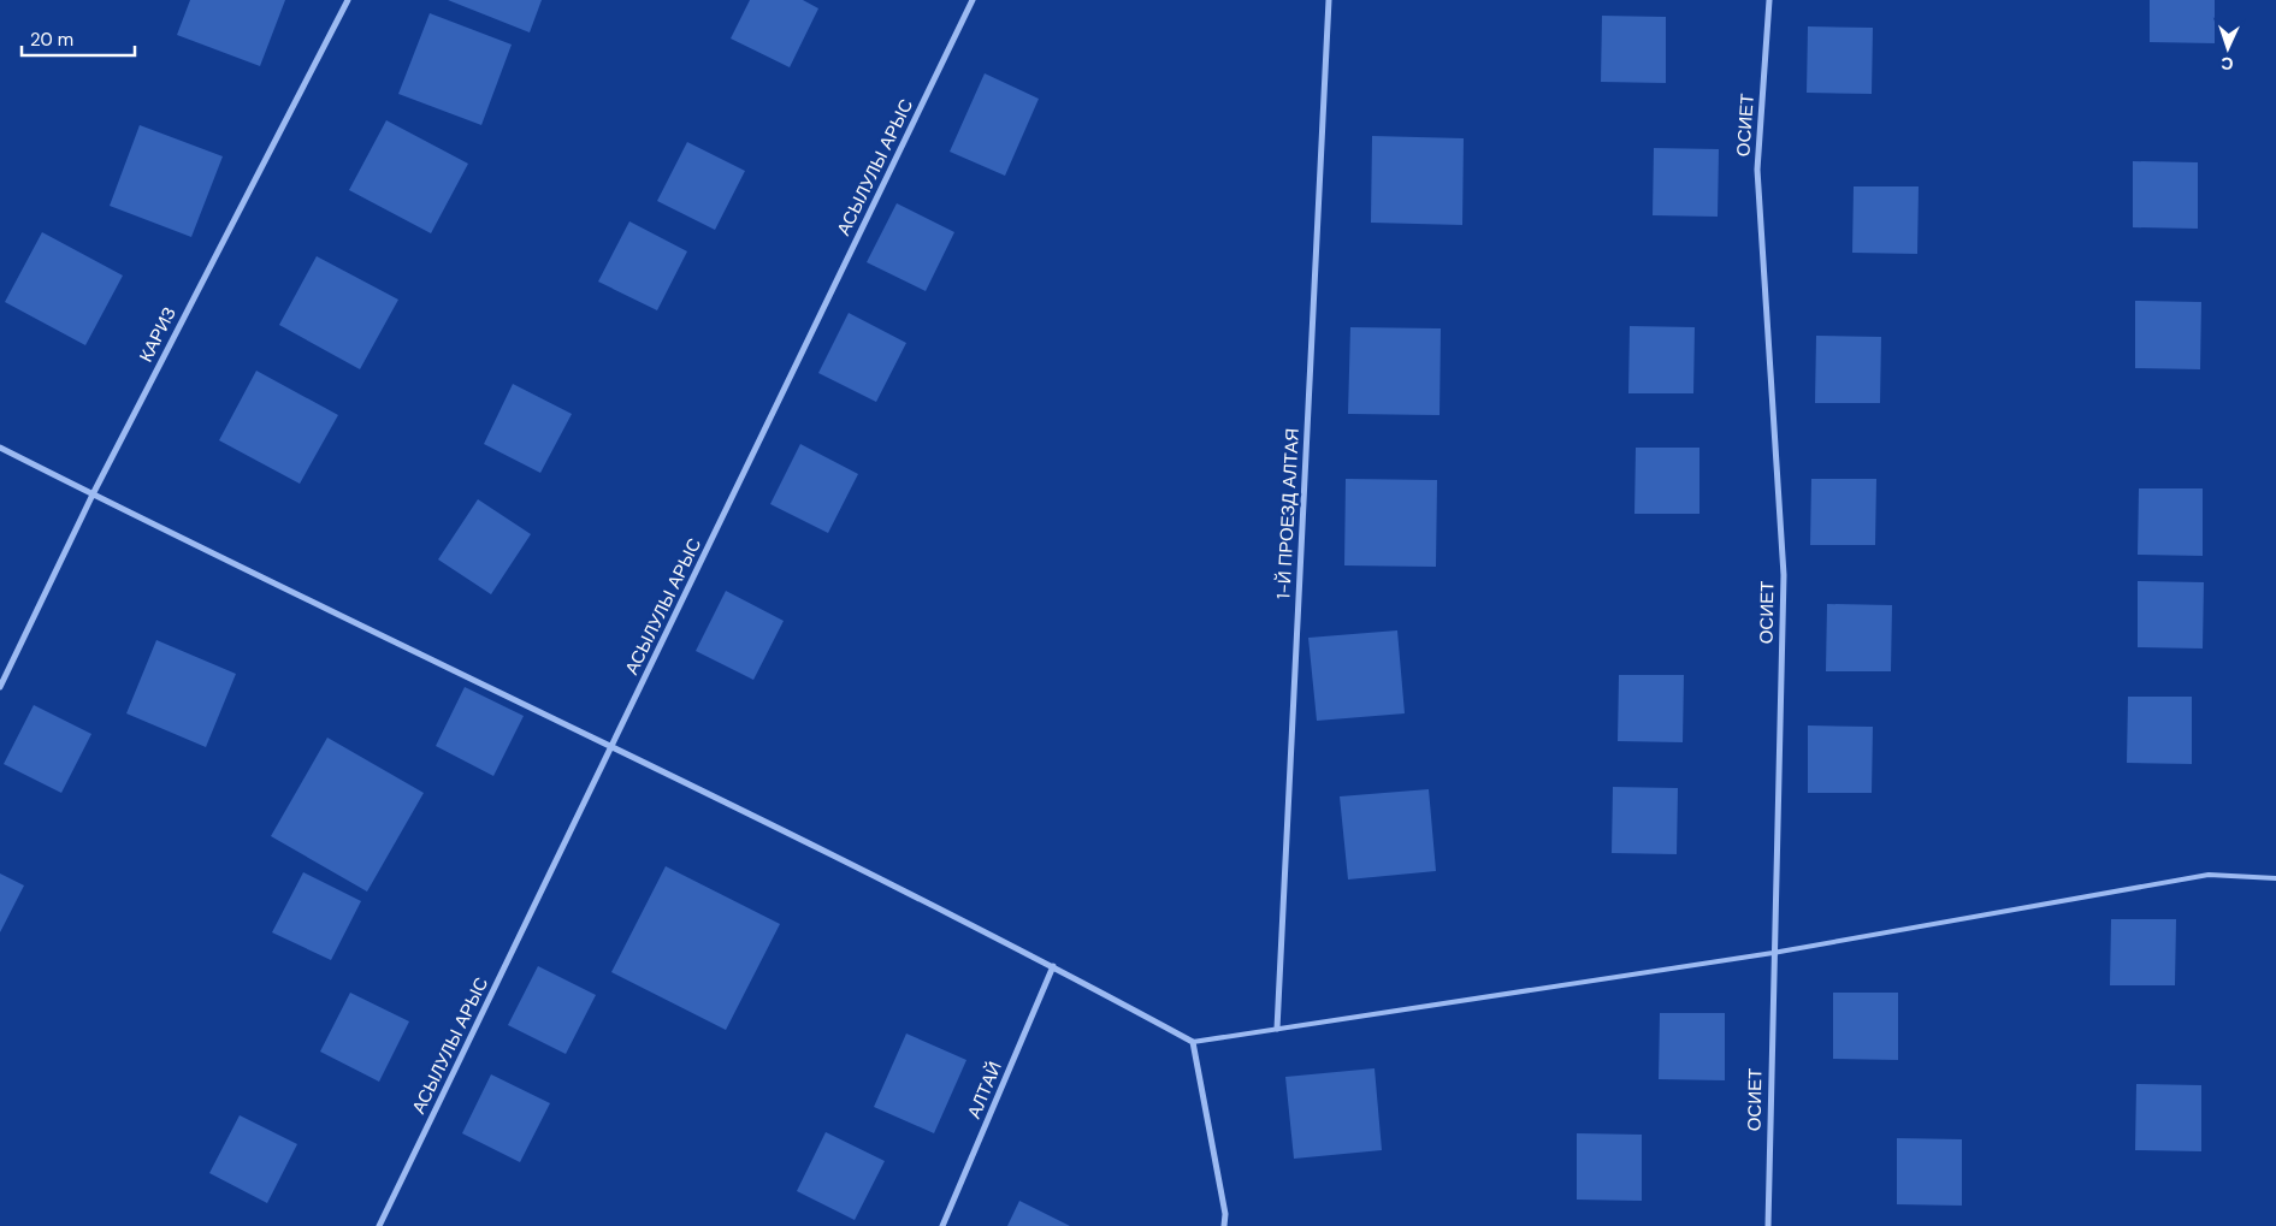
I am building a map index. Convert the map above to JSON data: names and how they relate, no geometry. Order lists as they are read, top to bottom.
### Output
{
  "streets": {
    "street": [
      "ОСИЕТ",
      "АСЫЛУЛЫ АРЫС",
      "КАРИЗ",
      "1-Й ПРОЕЗД АЛТАЯ",
      "АЛТАЙ"
    ]
  },
  "scale_bar": "20 m",
  "north": "bottom"
}
